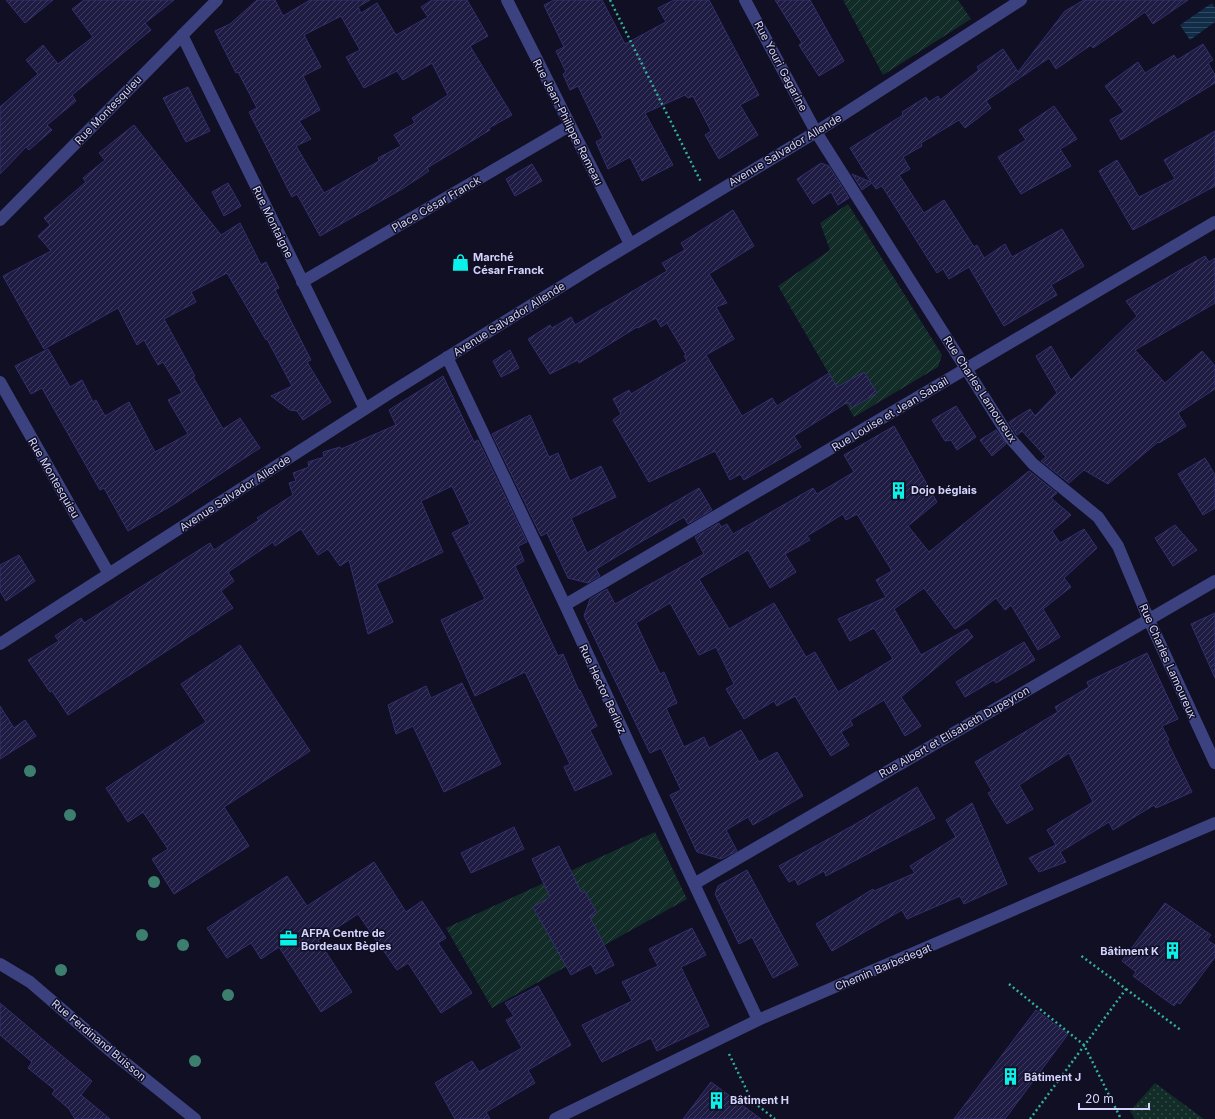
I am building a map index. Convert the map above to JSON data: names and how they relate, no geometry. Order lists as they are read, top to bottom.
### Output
{
  "streets": {
    "street": [
      "Rue Youri Gagarine",
      "Rue Montesquieu",
      "Rue Jean-Philippe Rameau",
      "Avenue Salvador Allende",
      "Place César Franck",
      "Rue Montaigne",
      "Rue Charles Lamoureux",
      "Rue Louise et Jean Sabail",
      "Rue Hector Berlioz",
      "Rue Albert et Elisabeth Dupeyron",
      "Chemin Barbedegat",
      "Rue Ferdinand Buisson"
    ]
  },
  "crossings": [
    ["Rue Youri Gagarine", "Avenue Salvador Allende"],
    ["Rue Youri Gagarine", "Rue Charles Lamoureux"],
    ["Rue Montesquieu", "Avenue Salvador Allende"],
    ["Rue Montesquieu", "Rue Montaigne"],
    ["Rue Jean-Philippe Rameau", "Avenue Salvador Allende"],
    ["Rue Jean-Philippe Rameau", "Place César Franck"],
    ["Avenue Salvador Allende", "Rue Montaigne"],
    ["Avenue Salvador Allende", "Rue Charles Lamoureux"],
    ["Avenue Salvador Allende", "Rue Hector Berlioz"],
    ["Place César Franck", "Rue Montaigne"],
    ["Rue Charles Lamoureux", "Rue Louise et Jean Sabail"],
    ["Rue Charles Lamoureux", "Rue Albert et Elisabeth Dupeyron"],
    ["Rue Louise et Jean Sabail", "Rue Hector Berlioz"],
    ["Rue Hector Berlioz", "Rue Albert et Elisabeth Dupeyron"],
    ["Rue Hector Berlioz", "Chemin Barbedegat"]
  ],
  "places": {
    "shop": ["Marché César Franck"],
    "building": [
      "Dojo béglais",
      "Bâtiment K",
      "Bâtiment J",
      "Bâtiment H"
    ],
    "office": ["AFPA Centre de Bordeaux Bègles"]
  },
  "scale_bar": "20 m"
}
